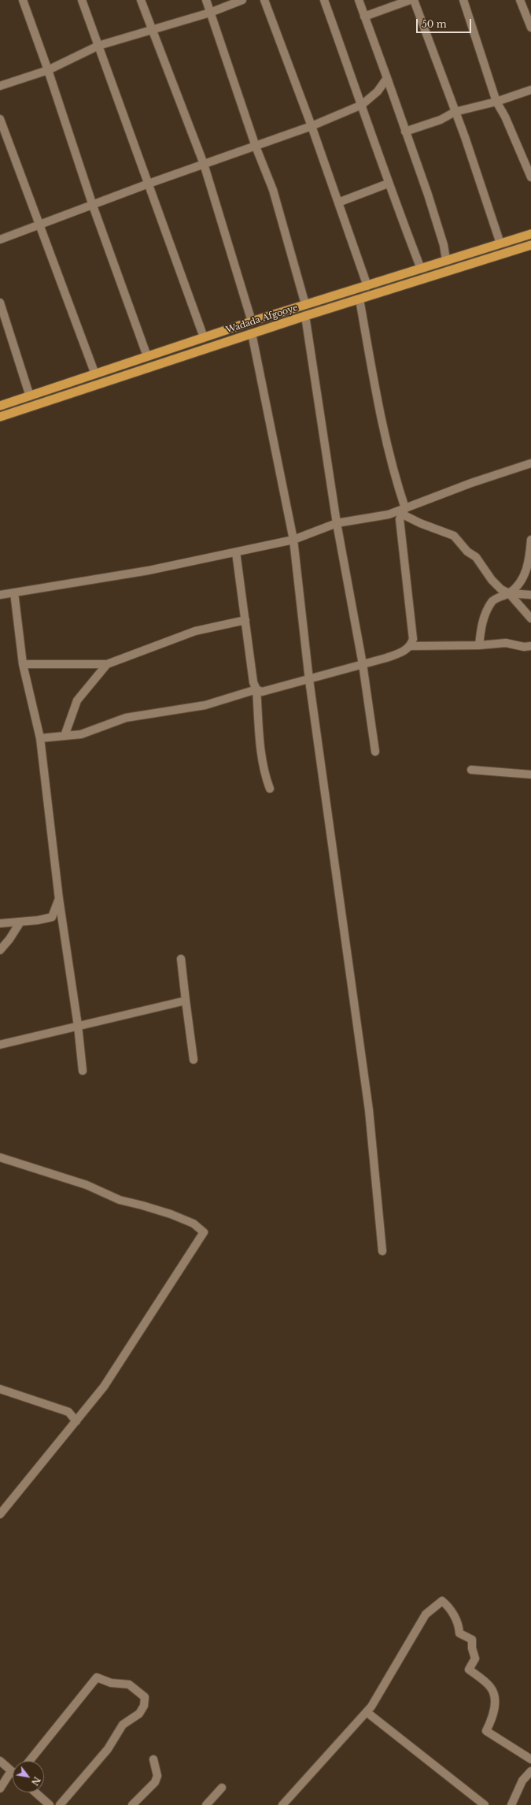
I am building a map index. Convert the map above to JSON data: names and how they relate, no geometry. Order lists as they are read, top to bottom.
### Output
{
  "streets": {
    "highway": ["Wadada Afgooye"]
  },
  "scale_bar": "50 m",
  "north": "bottom right"
}
